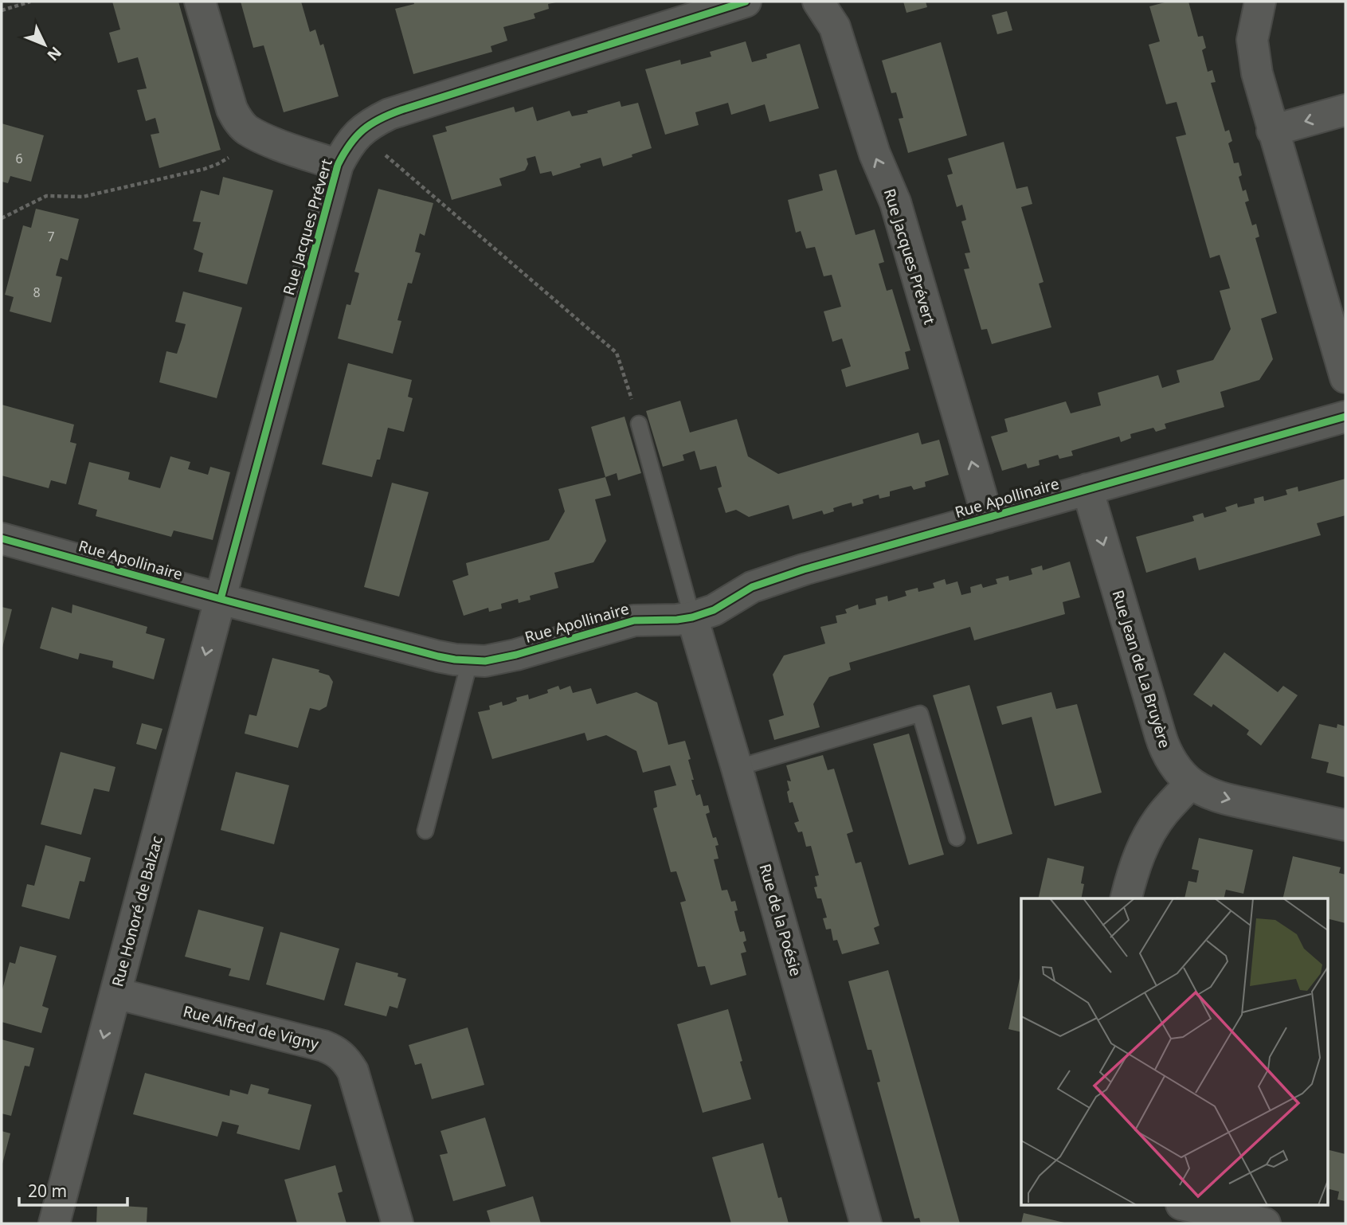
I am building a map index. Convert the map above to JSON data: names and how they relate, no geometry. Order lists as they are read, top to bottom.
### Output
{
  "streets": {
    "street": [
      "Rue Jacques Prévert",
      "Rue Apollinaire",
      "Rue Jean de La Bruyère",
      "Rue Honoré de Balzac",
      "Rue de la Poésie",
      "Rue Alfred de Vigny"
    ]
  },
  "crossings": [
    ["Rue Jacques Prévert", "Rue Apollinaire"],
    ["Rue Jacques Prévert", "Rue Honoré de Balzac"],
    ["Rue Apollinaire", "Rue Jean de La Bruyère"],
    ["Rue Apollinaire", "Rue Honoré de Balzac"],
    ["Rue Apollinaire", "Rue de la Poésie"],
    ["Rue Honoré de Balzac", "Rue Alfred de Vigny"]
  ],
  "one_way": ["Rue Jacques Prévert", "Rue Jean de La Bruyère", "Rue Honoré de Balzac"],
  "house_numbers": ["6", "7", "8"],
  "scale_bar": "20 m",
  "north": "bottom right"
}
